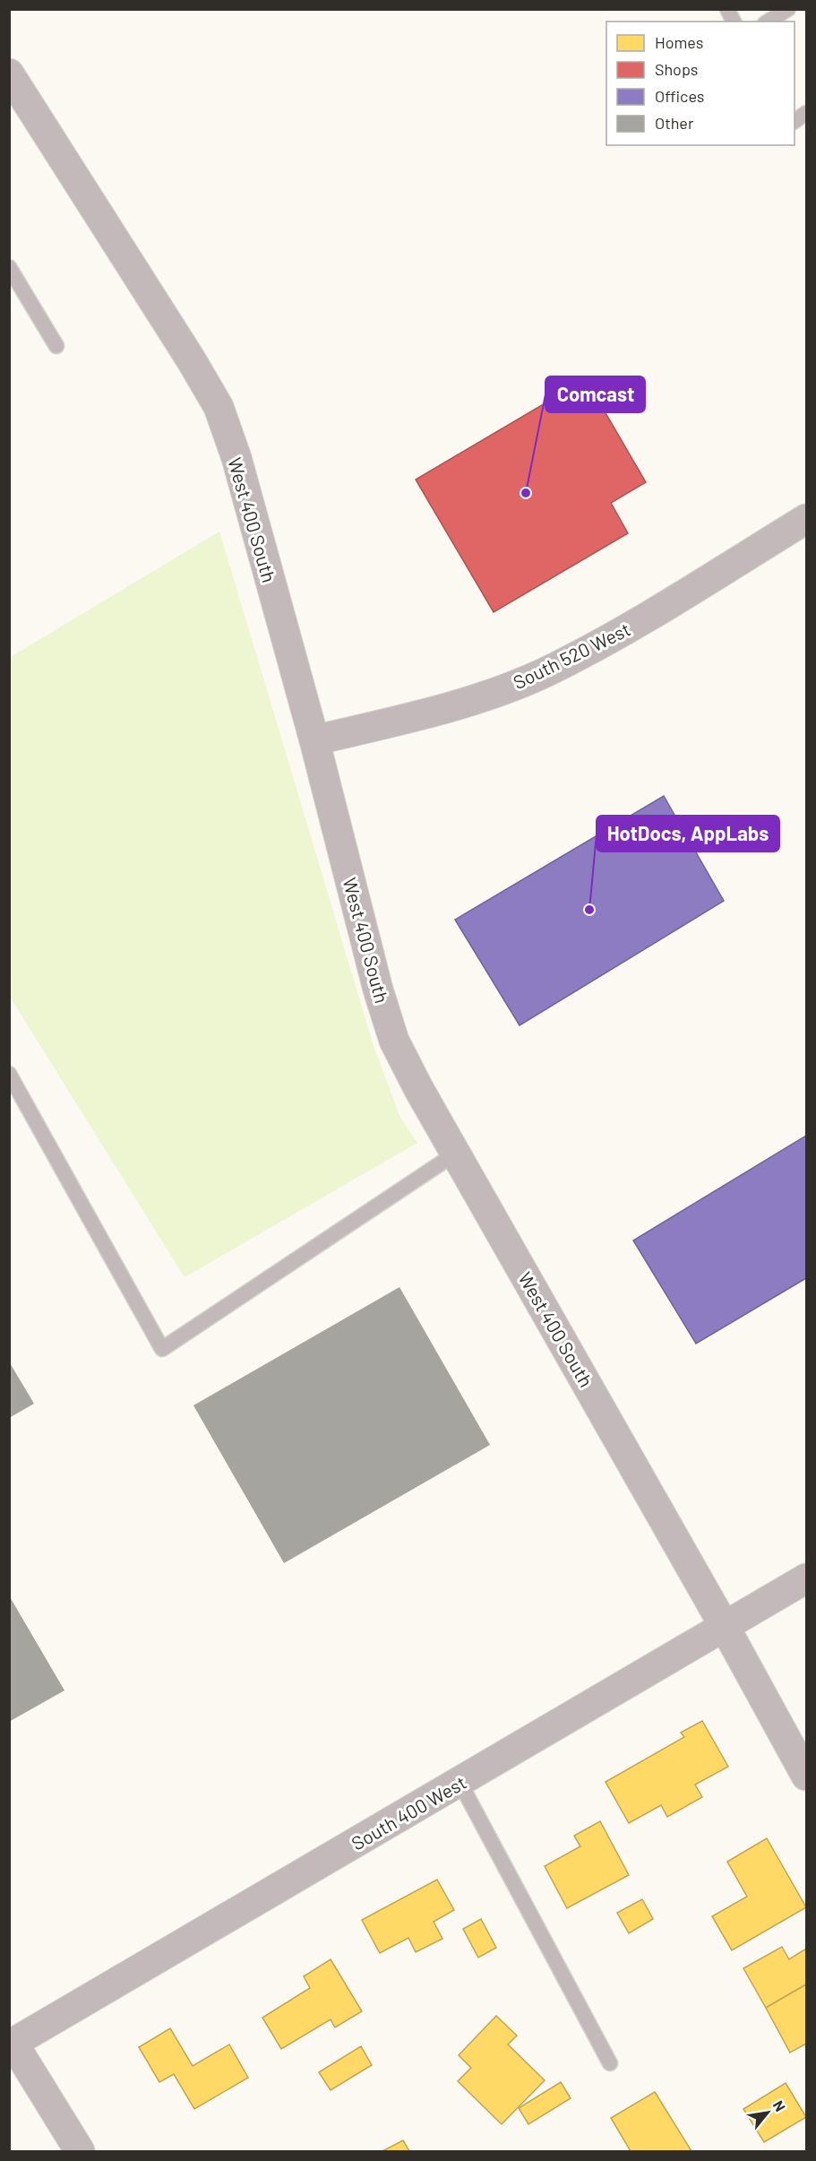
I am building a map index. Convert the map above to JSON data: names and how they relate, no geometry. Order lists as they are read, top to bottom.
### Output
{
  "streets": {
    "street": ["West 400 South", "South 520 West", "South 400 West"]
  },
  "crossings": [
    ["West 400 South", "South 520 West"],
    ["West 400 South", "South 400 West"]
  ],
  "places": ["Comcast", "HotDocs, AppLabs"],
  "legend": [
    "Homes",
    "Shops",
    "Offices",
    "Other"
  ],
  "north": "top right"
}
